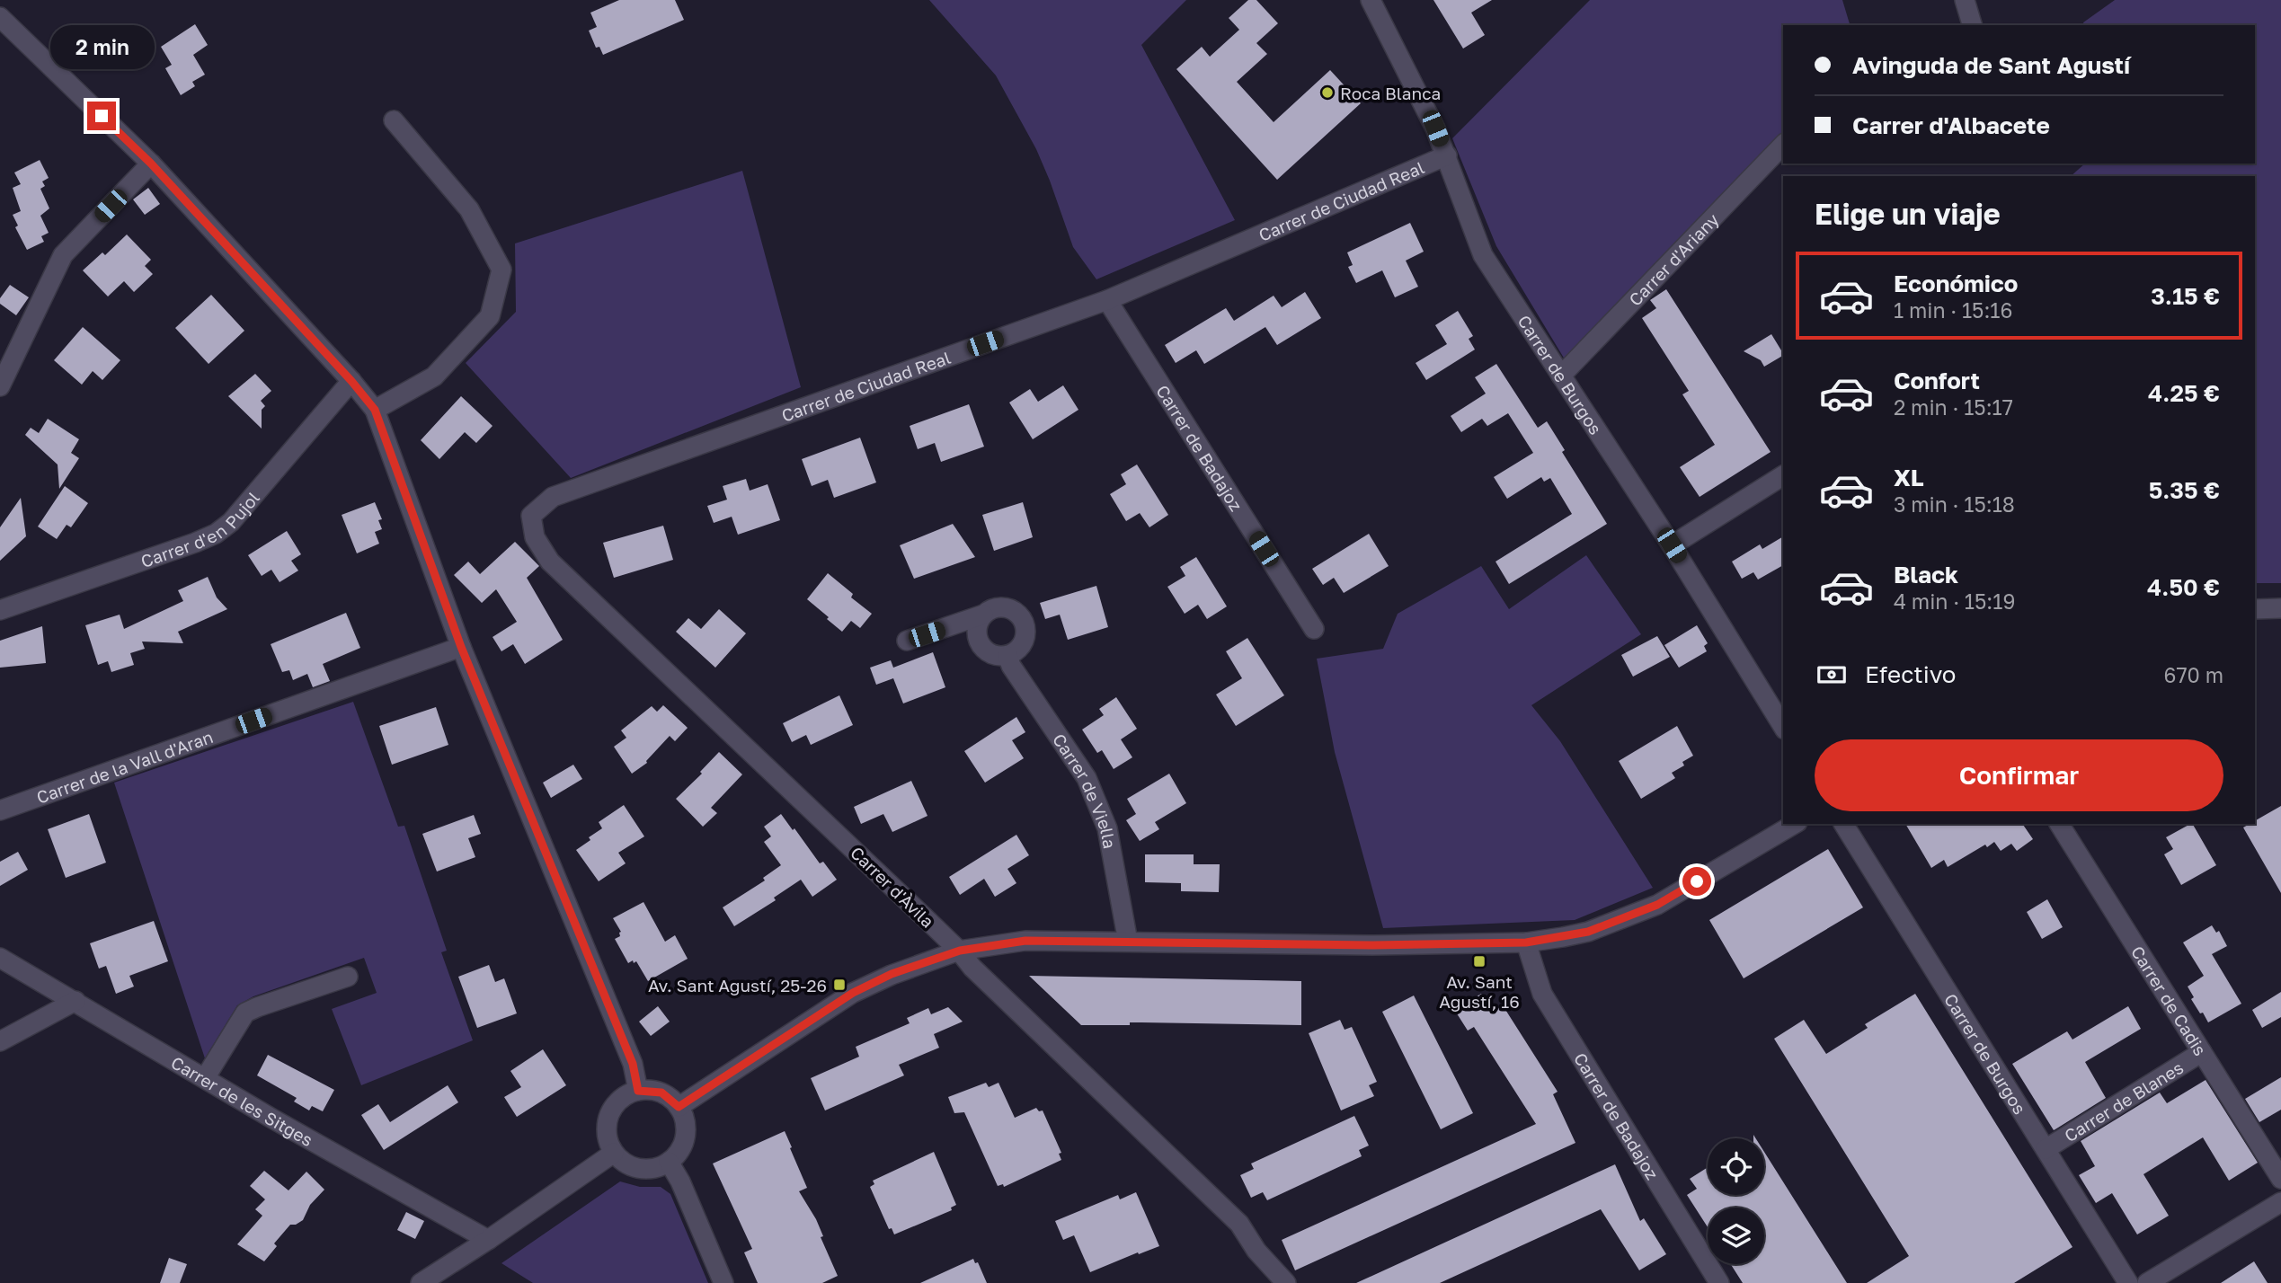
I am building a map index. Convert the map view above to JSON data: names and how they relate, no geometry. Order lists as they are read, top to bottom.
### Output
{
  "streets": {
    "street": [
      "Carrer de Ciudad Real",
      "Carrer d'Ariany",
      "Carrer de Burgos",
      "Carrer de Badajoz",
      "Carrer d'en Pujol",
      "Carrer de la Vall d'Aran",
      "Carrer de Viella",
      "Carrer d'Àvila",
      "Carrer de Cadis",
      "Carrer de les Sitges",
      "Carrer de Blanes"
    ]
  },
  "crossings": [
    ["Carrer de Ciudad Real", "Carrer de Burgos"],
    ["Carrer de Ciudad Real", "Carrer de Badajoz"],
    ["Carrer de Ciudad Real", "Carrer d'Àvila"],
    ["Carrer d'Ariany", "Carrer de Burgos"],
    ["Carrer de Burgos", "Carrer de Blanes"],
    ["Carrer de Cadis", "Carrer de Blanes"]
  ],
  "places": {
    "other": ["Roca Blanca"],
    "transit": ["Av. Sant Agustí, 16", "Av. Sant Agustí, 25-26"]
  },
  "page": {
    "bubble": "2 min",
    "banner": ["Avinguda de Sant Agustí", "Carrer d'Albacete"],
    "heading": "Elige un viaje",
    "list": [
      {
        "name": "Económico",
        "note": "1 min · 15:16",
        "value": "3.15 €"
      },
      {
        "name": "Confort",
        "note": "2 min · 15:17",
        "value": "4.25 €"
      },
      {
        "name": "XL",
        "note": "3 min · 15:18",
        "value": "5.35 €"
      },
      {
        "name": "Black",
        "note": "4 min · 15:19",
        "value": "4.50 €"
      }
    ],
    "pay": ["Efectivo", "670 m"],
    "buttons": "Confirmar"
  }
}
